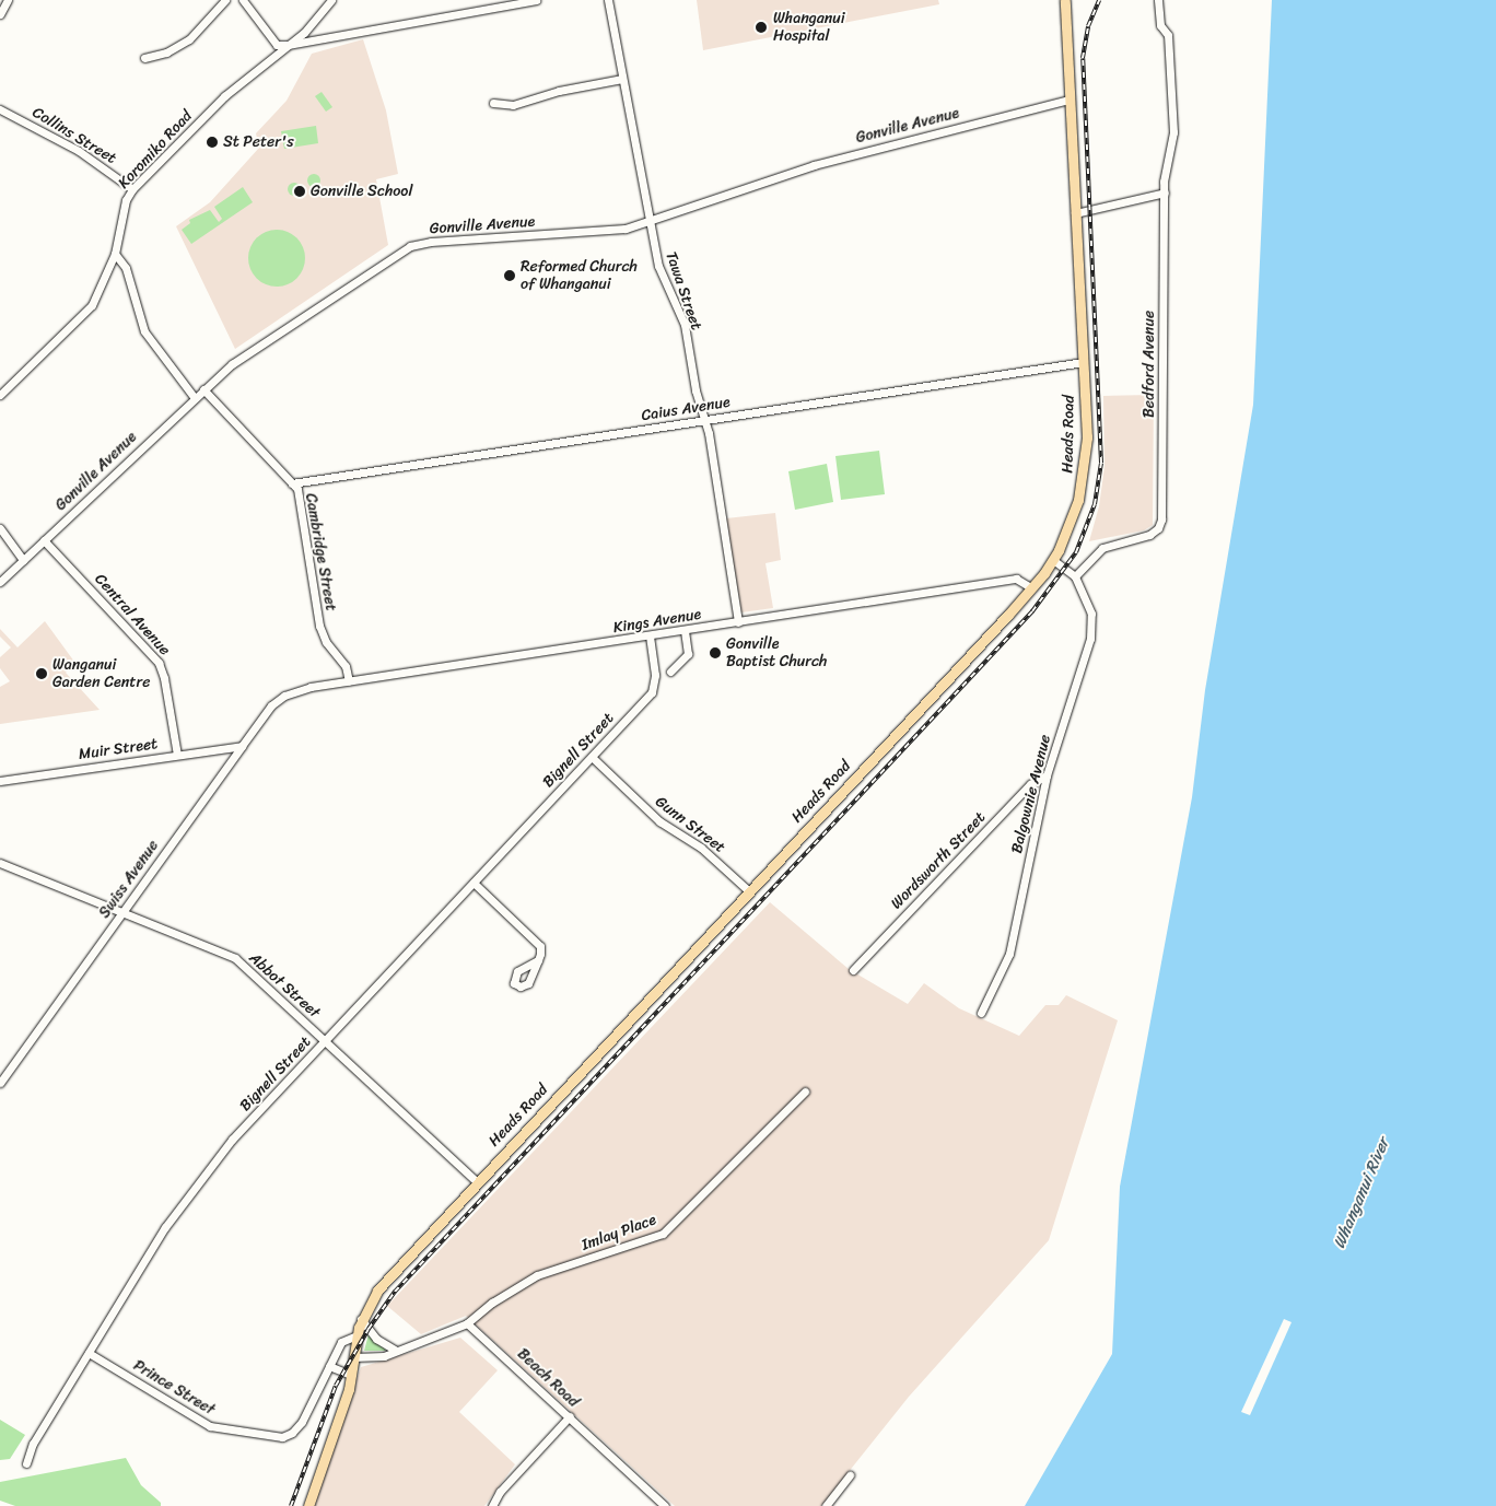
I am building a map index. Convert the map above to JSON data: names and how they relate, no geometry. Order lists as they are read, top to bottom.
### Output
{
  "streets": {
    "main road": ["Heads Road"],
    "street": [
      "Gonville Avenue",
      "Collins Street",
      "Koromiko Road",
      "Tawa Street",
      "Bedford Avenue",
      "Caius Avenue",
      "Cambridge Street",
      "Central Avenue",
      "Kings Avenue",
      "Muir Street",
      "Bignell Street",
      "Balgownie Avenue",
      "Gunn Street",
      "Wordsworth Street",
      "Swiss Avenue",
      "Abbot Street",
      "Imlay Place",
      "Beach Road",
      "Prince Street"
    ]
  },
  "crossings": [
    ["Gonville Avenue", "Tawa Street"],
    ["Gonville Avenue", "Heads Road"],
    ["Gonville Avenue", "Cambridge Street"],
    ["Gonville Avenue", "Central Avenue"],
    ["Collins Street", "Koromiko Road"],
    ["Tawa Street", "Caius Avenue"],
    ["Tawa Street", "Kings Avenue"],
    ["Bedford Avenue", "Balgownie Avenue"],
    ["Caius Avenue", "Heads Road"],
    ["Caius Avenue", "Cambridge Street"],
    ["Heads Road", "Kings Avenue"],
    ["Heads Road", "Balgownie Avenue"],
    ["Heads Road", "Gunn Street"],
    ["Heads Road", "Abbot Street"],
    ["Heads Road", "Prince Street"],
    ["Cambridge Street", "Kings Avenue"],
    ["Central Avenue", "Muir Street"],
    ["Kings Avenue", "Bignell Street"],
    ["Kings Avenue", "Swiss Avenue"],
    ["Muir Street", "Swiss Avenue"],
    ["Bignell Street", "Gunn Street"],
    ["Bignell Street", "Abbot Street"],
    ["Bignell Street", "Prince Street"],
    ["Balgownie Avenue", "Wordsworth Street"],
    ["Swiss Avenue", "Abbot Street"],
    ["Imlay Place", "Beach Road"]
  ],
  "water": ["Whanganui River"],
  "places": [
    "Whanganui Hospital",
    "St Peter's",
    "Gonville School",
    "Reformed Church of Whanganui",
    "Gonville Baptist Church",
    "Wanganui Garden Centre"
  ]
}
